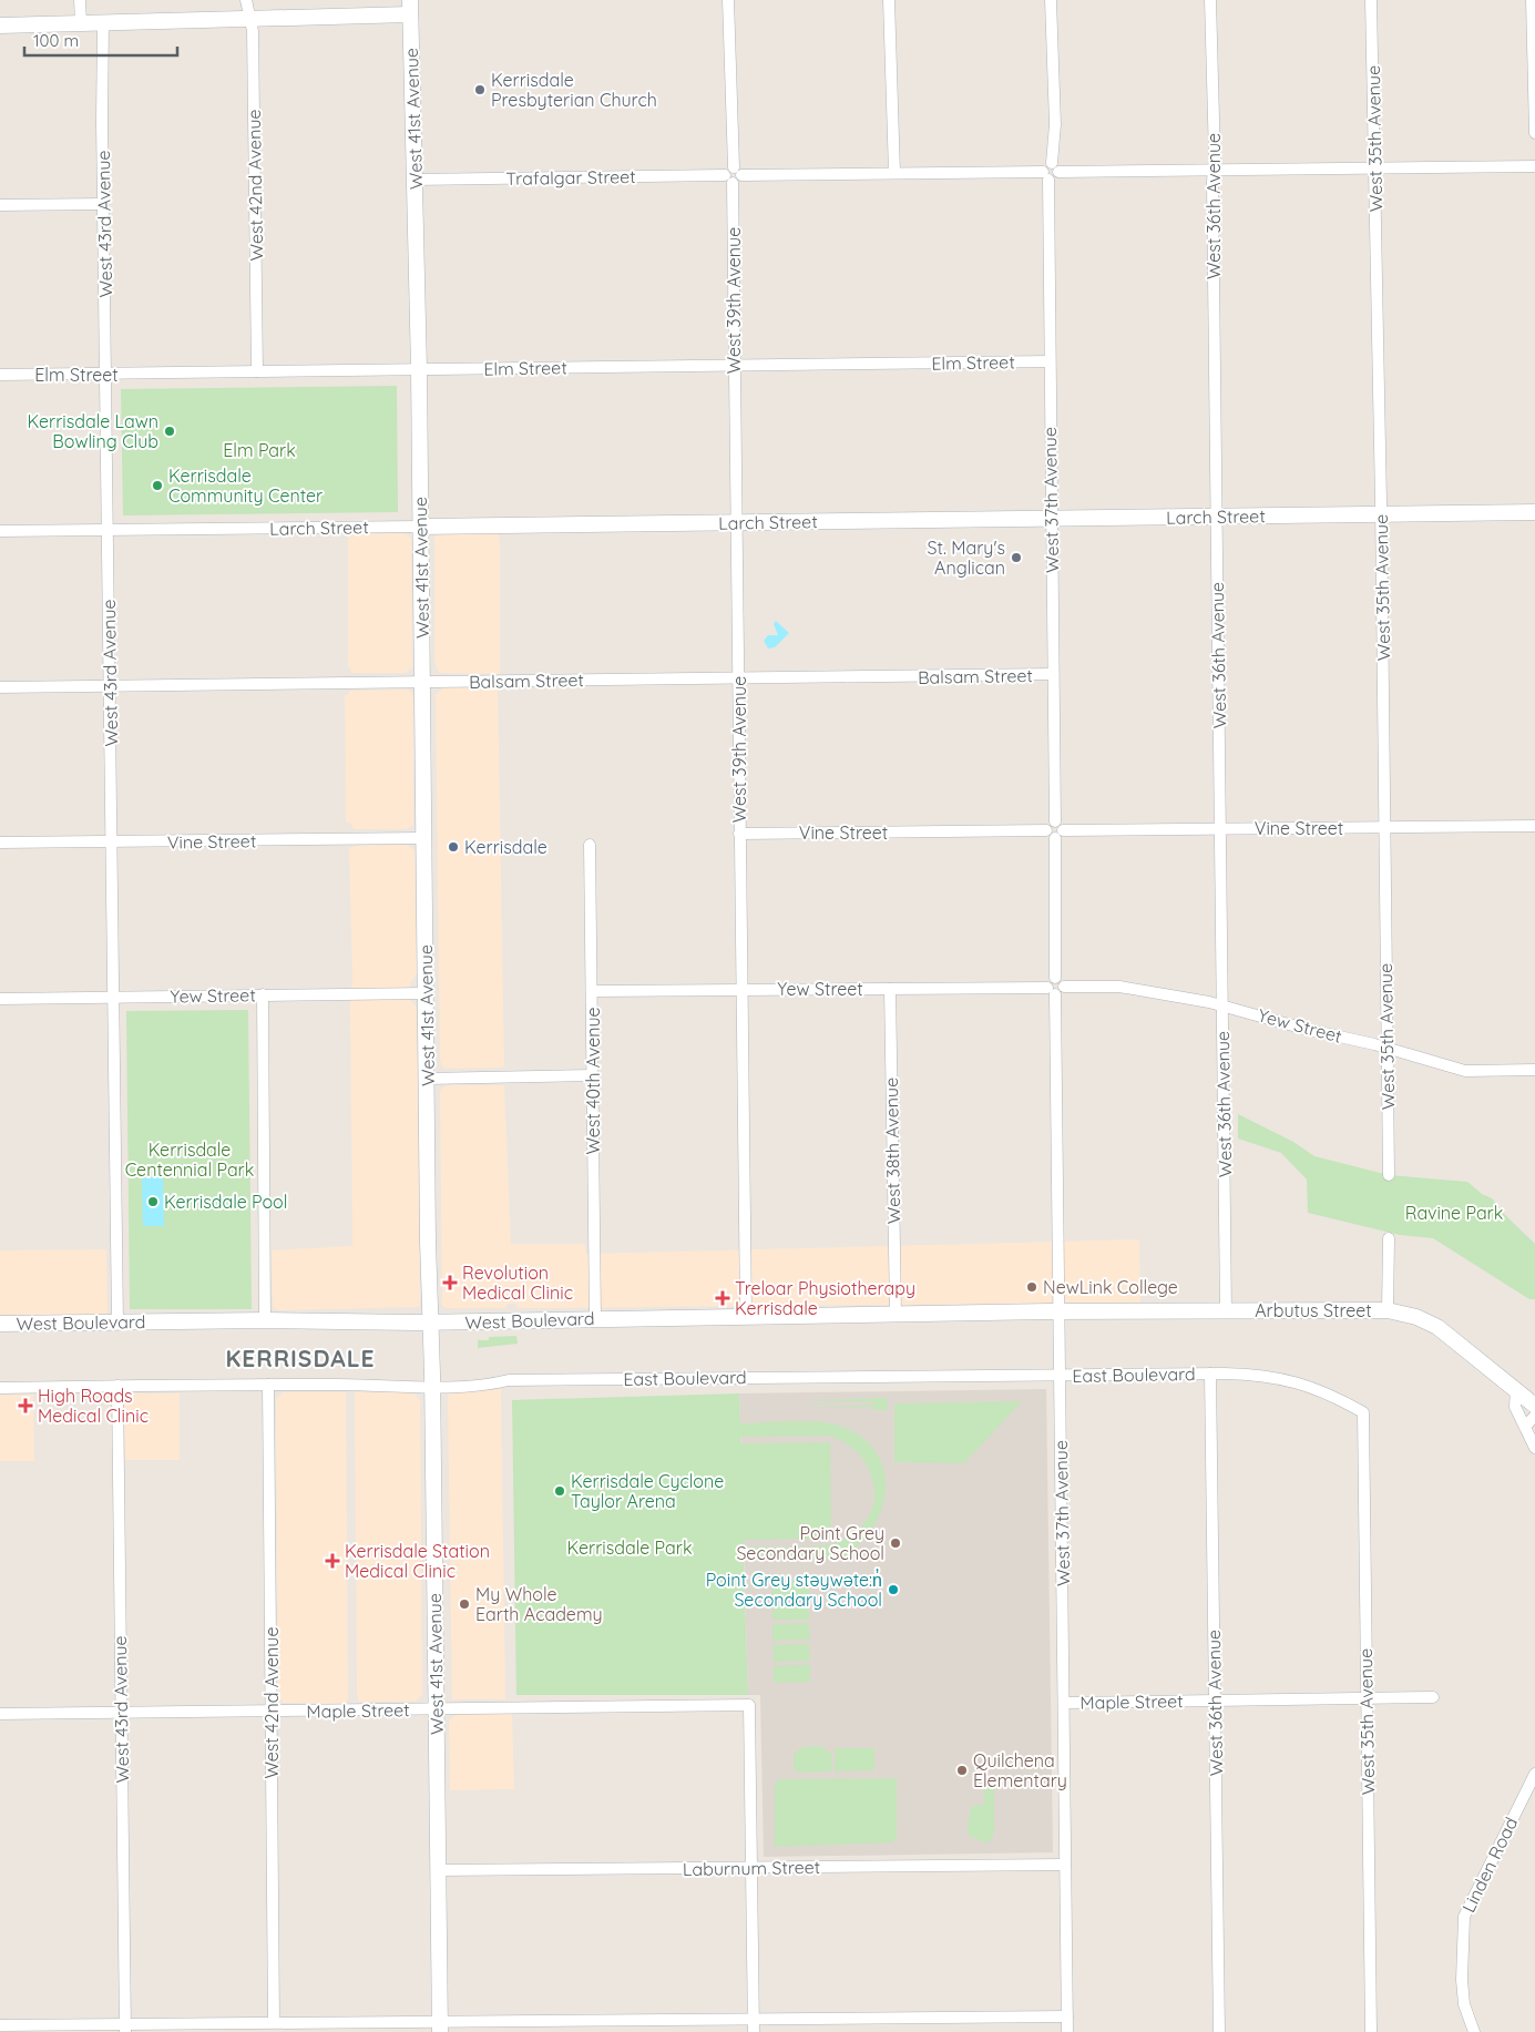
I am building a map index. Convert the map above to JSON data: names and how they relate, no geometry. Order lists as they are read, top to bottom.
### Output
{
  "streets": {
    "main road": [
      "West 41st Avenue",
      "Larch Street",
      "Arbutus Street",
      "West Boulevard"
    ],
    "street": [
      "West 35th Avenue",
      "Trafalgar Street",
      "West 42nd Avenue",
      "West 36th Avenue",
      "West 43rd Avenue",
      "West 39th Avenue",
      "Elm Street",
      "West 37th Avenue",
      "Balsam Street",
      "Vine Street",
      "Yew Street",
      "West 40th Avenue",
      "West 38th Avenue",
      "East Boulevard",
      "Maple Street",
      "Linden Road",
      "Laburnum Street"
    ]
  },
  "crossings": [
    ["West 41st Avenue", "Trafalgar Street"],
    ["West 41st Avenue", "Elm Street"],
    ["West 41st Avenue", "Larch Street"],
    ["West 41st Avenue", "Balsam Street"],
    ["West 41st Avenue", "Vine Street"],
    ["West 41st Avenue", "Yew Street"],
    ["West 41st Avenue", "West Boulevard"],
    ["West 41st Avenue", "East Boulevard"],
    ["West 41st Avenue", "Maple Street"],
    ["West 41st Avenue", "Laburnum Street"],
    ["West 35th Avenue", "Larch Street"],
    ["West 35th Avenue", "Vine Street"],
    ["West 35th Avenue", "Yew Street"],
    ["West 35th Avenue", "East Boulevard"],
    ["West 35th Avenue", "Maple Street"],
    ["Trafalgar Street", "West 39th Avenue"],
    ["Trafalgar Street", "West 37th Avenue"],
    ["West 42nd Avenue", "Elm Street"],
    ["West 42nd Avenue", "East Boulevard"],
    ["West 42nd Avenue", "Maple Street"],
    ["West 36th Avenue", "Larch Street"],
    ["West 36th Avenue", "Vine Street"],
    ["West 36th Avenue", "Yew Street"],
    ["West 36th Avenue", "Arbutus Street"],
    ["West 36th Avenue", "East Boulevard"],
    ["West 36th Avenue", "Maple Street"],
    ["West 43rd Avenue", "Elm Street"],
    ["West 43rd Avenue", "Larch Street"],
    ["West 43rd Avenue", "Balsam Street"],
    ["West 43rd Avenue", "Vine Street"],
    ["West 43rd Avenue", "Yew Street"],
    ["West 43rd Avenue", "West Boulevard"],
    ["West 43rd Avenue", "East Boulevard"],
    ["West 43rd Avenue", "Maple Street"],
    ["West 39th Avenue", "Elm Street"],
    ["West 39th Avenue", "Larch Street"],
    ["West 39th Avenue", "Balsam Street"],
    ["West 39th Avenue", "Vine Street"],
    ["West 39th Avenue", "Yew Street"],
    ["West 39th Avenue", "West Boulevard"],
    ["Elm Street", "West 37th Avenue"],
    ["West 37th Avenue", "Larch Street"],
    ["West 37th Avenue", "Balsam Street"],
    ["West 37th Avenue", "Vine Street"],
    ["West 37th Avenue", "Yew Street"],
    ["West 37th Avenue", "Arbutus Street"],
    ["West 37th Avenue", "West Boulevard"],
    ["West 37th Avenue", "East Boulevard"],
    ["West 37th Avenue", "Maple Street"],
    ["West 37th Avenue", "Laburnum Street"],
    ["Yew Street", "West 40th Avenue"],
    ["Yew Street", "West 38th Avenue"],
    ["West 40th Avenue", "West Boulevard"],
    ["West 38th Avenue", "West Boulevard"],
    ["Arbutus Street", "West Boulevard"],
    ["Maple Street", "Laburnum Street"]
  ],
  "districts": ["KERRISDALE"],
  "parks": [
    "Elm Park",
    "Kerrisdale Centennial Park",
    "Ravine Park",
    "Kerrisdale Park"
  ],
  "places": {
    "other": [
      "Kerrisdale Presbyterian Church",
      "Kerrisdale Lawn Bowling Club",
      "Kerrisdale Community Center",
      "St. Mary's Anglican",
      "Kerrisdale",
      "Kerrisdale Pool",
      "NewLink College",
      "Kerrisdale Cyclone Taylor Arena",
      "Point Grey Secondary School",
      "Point Grey stəywəte:n̓ Secondary School",
      "My Whole Earth Academy",
      "Quilchena Elementary"
    ],
    "health": [
      "Revolution Medical Clinic",
      "Treloar Physiotherapy Kerrisdale",
      "High Roads Medical Clinic",
      "Kerrisdale Station Medical Clinic"
    ]
  },
  "scale_bar": "100 m"
}
